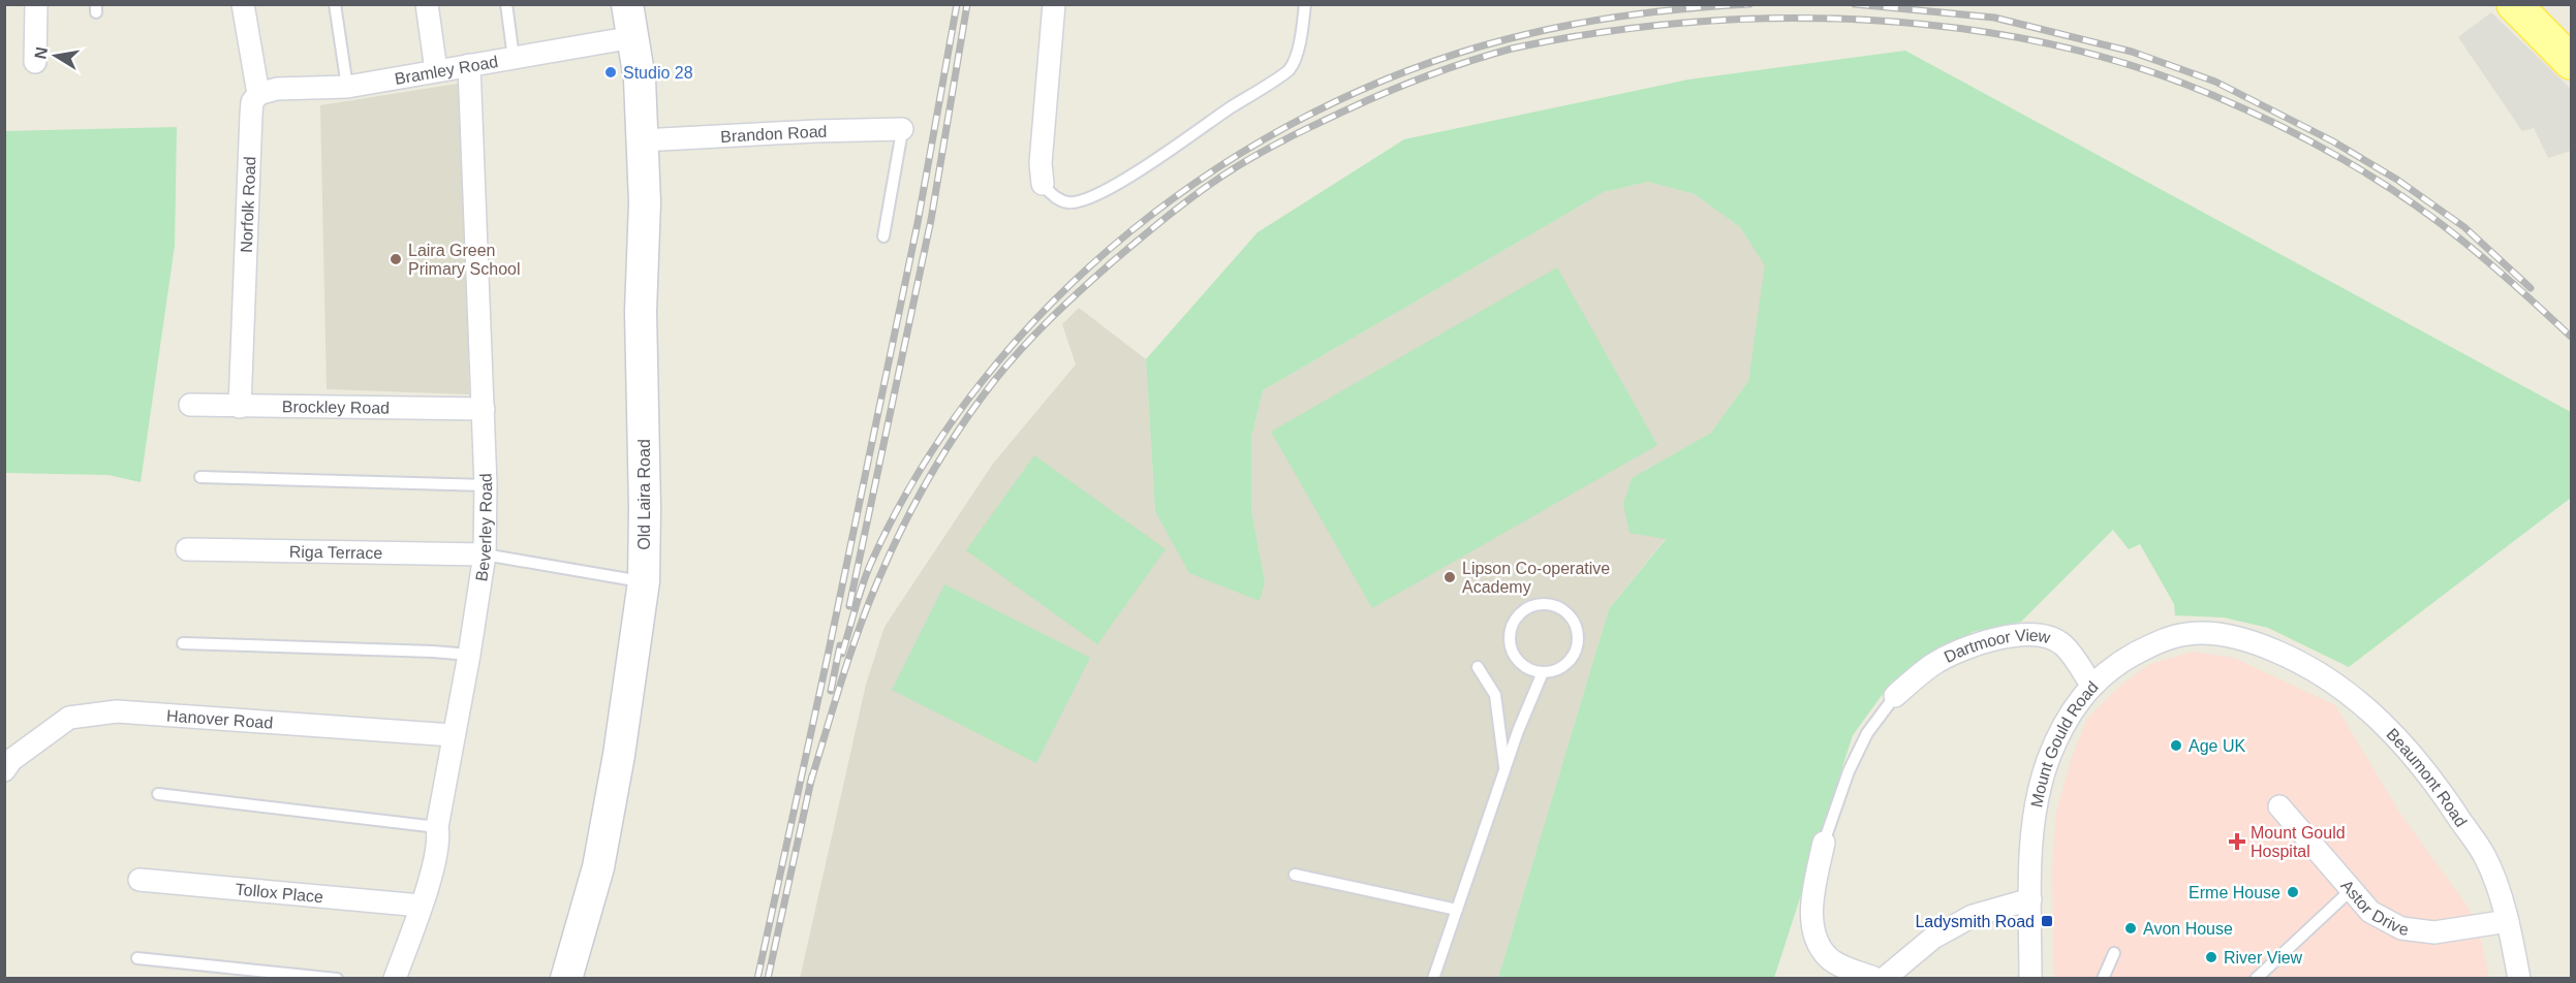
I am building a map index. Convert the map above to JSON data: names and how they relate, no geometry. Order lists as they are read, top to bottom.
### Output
{
  "streets": {
    "main road": ["Old Laira Road"],
    "street": [
      "Bramley Road",
      "Brandon Road",
      "Norfolk Road",
      "Brockley Road",
      "Beverley Road",
      "Riga Terrace",
      "Dartmoor View",
      "Hanover Road",
      "Mount Gould Road",
      "Beaumont Road",
      "Tollox Place",
      "Astor Drive"
    ]
  },
  "crossings": [
    ["Bramley Road", "Norfolk Road"],
    ["Bramley Road", "Old Laira Road"],
    ["Bramley Road", "Beverley Road"],
    ["Brandon Road", "Old Laira Road"],
    ["Norfolk Road", "Brockley Road"],
    ["Brockley Road", "Beverley Road"],
    ["Beverley Road", "Riga Terrace"],
    ["Beverley Road", "Hanover Road"],
    ["Beverley Road", "Tollox Place"],
    ["Dartmoor View", "Mount Gould Road"],
    ["Mount Gould Road", "Beaumont Road"],
    ["Beaumont Road", "Astor Drive"]
  ],
  "places": {
    "other": [
      "Studio 28",
      "Laira Green Primary School",
      "Lipson Co-operative Academy",
      "Age UK",
      "Erme House",
      "Avon House",
      "River View"
    ],
    "health": ["Mount Gould Hospital"],
    "transit": ["Ladysmith Road"]
  },
  "north": "left"
}
